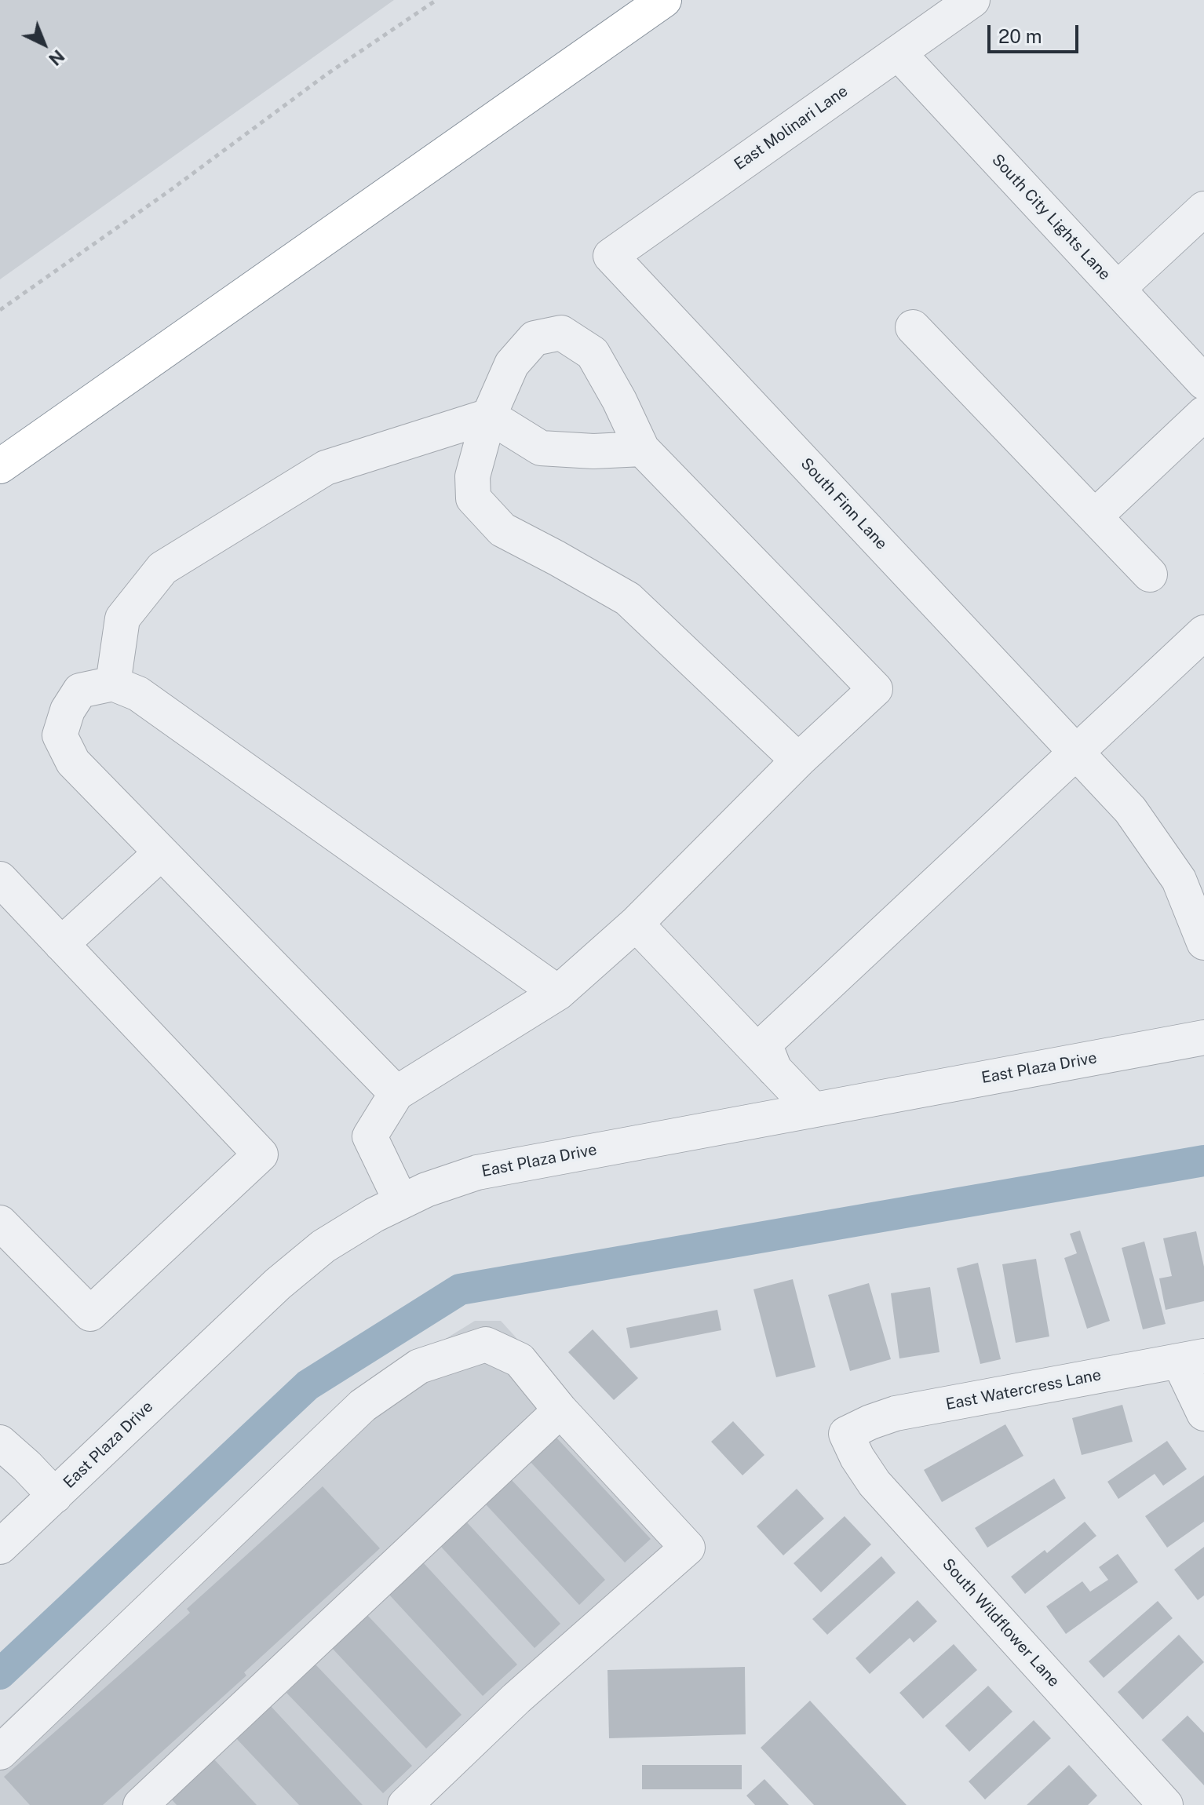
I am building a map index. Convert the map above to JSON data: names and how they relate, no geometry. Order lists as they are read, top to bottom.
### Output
{
  "streets": {
    "street": [
      "East Molinari Lane",
      "South City Lights Lane",
      "South Finn Lane",
      "East Plaza Drive",
      "East Watercress Lane",
      "South Wildflower Lane"
    ]
  },
  "crossings": [
    ["East Molinari Lane", "South City Lights Lane"],
    ["East Molinari Lane", "South Finn Lane"],
    ["East Watercress Lane", "South Wildflower Lane"]
  ],
  "scale_bar": "20 m",
  "north": "bottom right"
}
